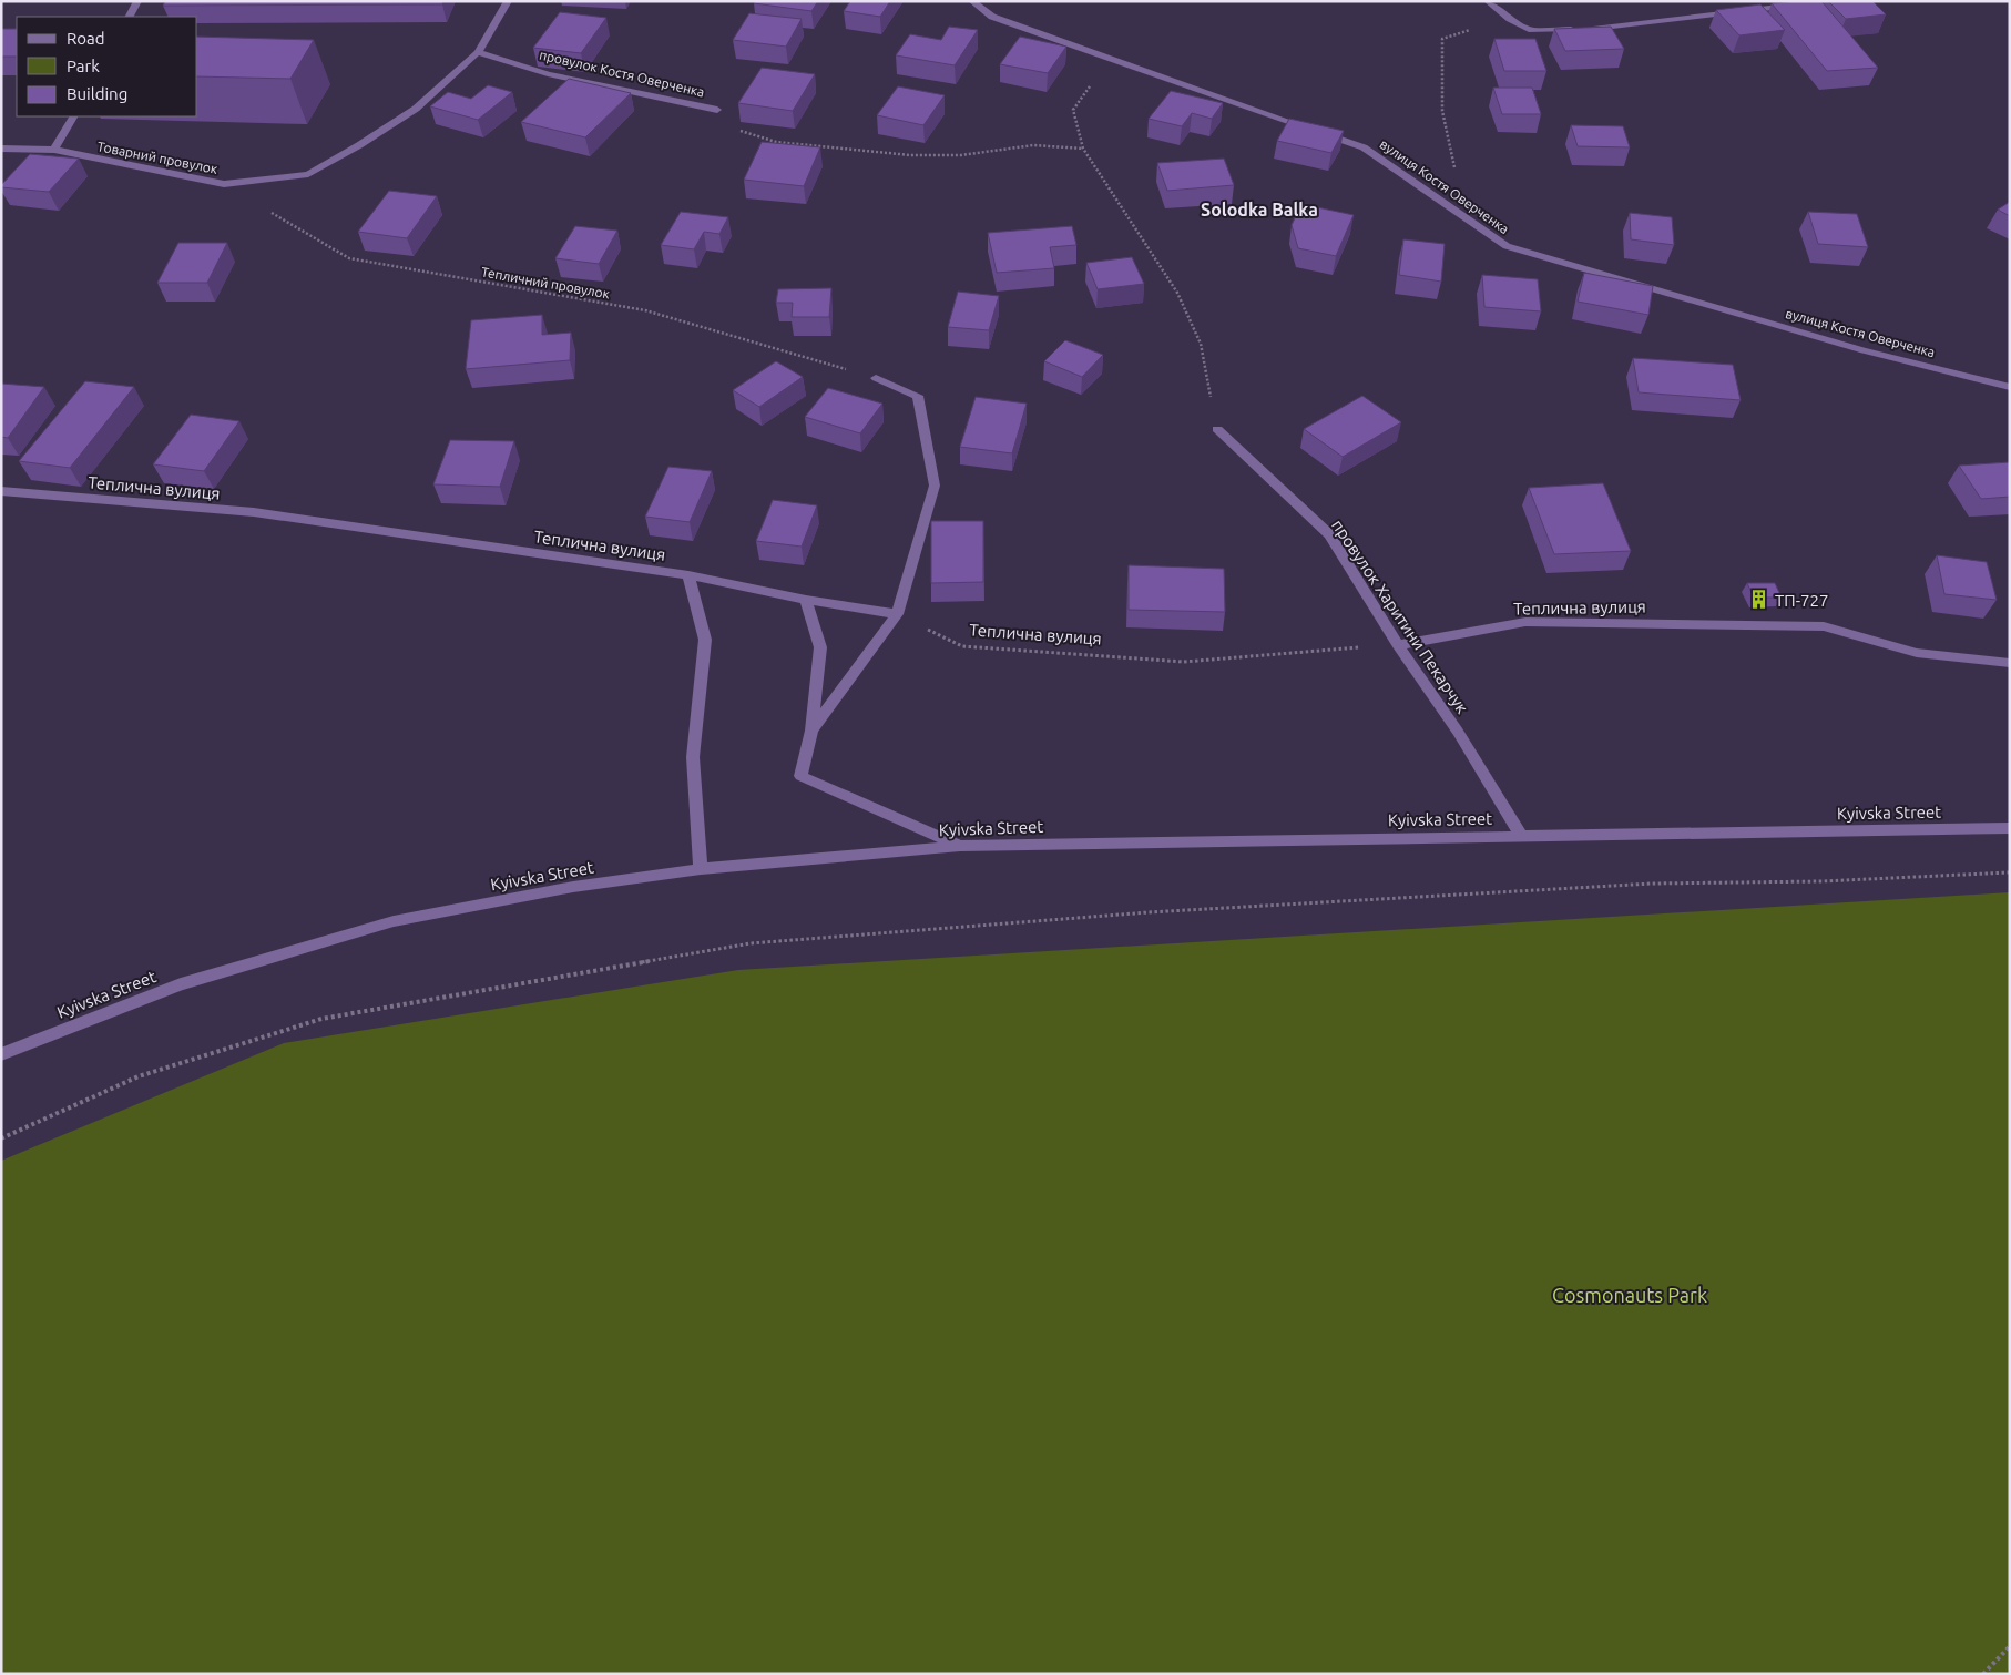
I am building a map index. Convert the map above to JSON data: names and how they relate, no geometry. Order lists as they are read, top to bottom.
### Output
{
  "streets": {
    "street": [
      "провулок Костя Оверченка",
      "Товарний провулок",
      "вулиця Костя Оверченка",
      "Теплична вулиця",
      "провулок Харитини Пекарчук",
      "Kyivska Street"
    ],
    "path": ["Тепличний провулок"]
  },
  "crossings": [
    ["провулок Костя Оверченка", "Товарний провулок"],
    ["Товарний провулок", "Тепличний провулок"],
    ["Теплична вулиця", "провулок Харитини Пекарчук"],
    ["провулок Харитини Пекарчук", "Kyivska Street"]
  ],
  "districts": ["Solodka Balka"],
  "parks": ["Cosmonauts Park"],
  "places": {
    "building": ["ТП-727"]
  },
  "legend": ["Road", "Park", "Building"]
}
